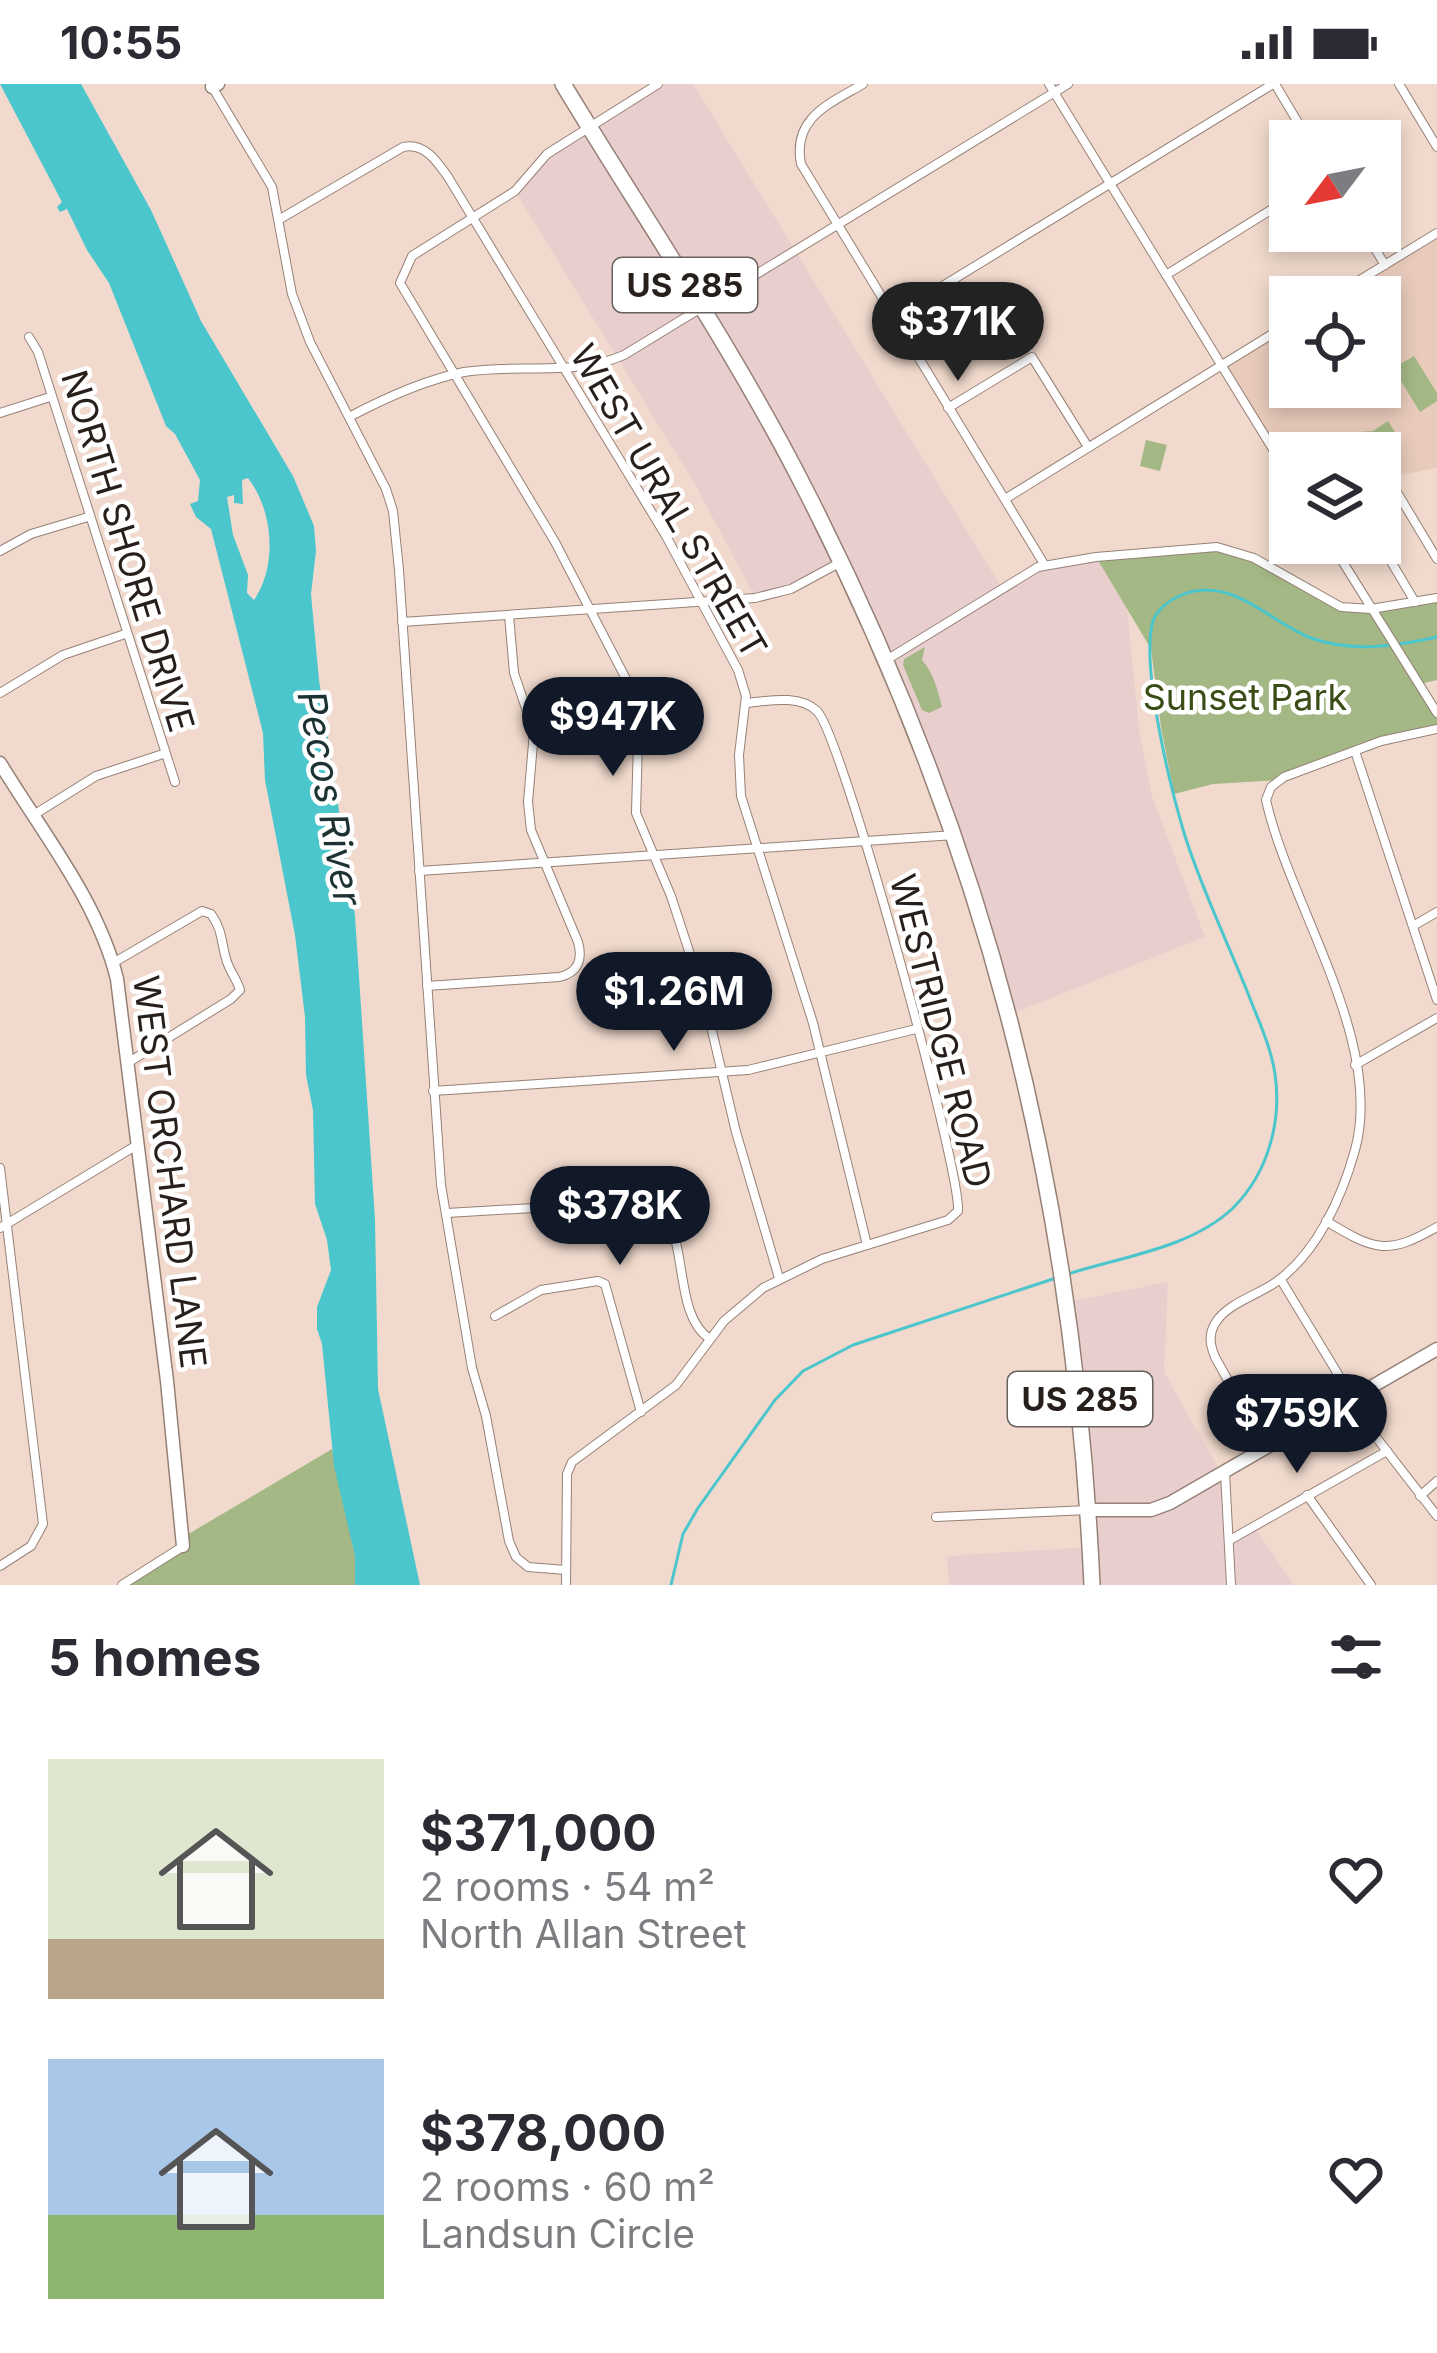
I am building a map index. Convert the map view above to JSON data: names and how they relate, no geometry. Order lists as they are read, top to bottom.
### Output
{
  "streets": {
    "highway": ["US 285"],
    "street": [
      "WEST URAL STREET",
      "NORTH SHORE DRIVE",
      "WESTRIDGE ROAD",
      "WEST ORCHARD LANE"
    ]
  },
  "crossings": [
    ["WEST URAL STREET", "WESTRIDGE ROAD"]
  ],
  "water": ["Pecos River"],
  "parks": ["Sunset Park"],
  "north": "bottom left",
  "page": {
    "status": "10:55",
    "price": [
      "$371K",
      "$947K",
      "$1.26M",
      "$378K",
      "$759K"
    ],
    "heading": "5 homes",
    "list": [
      {
        "name": "$371,000",
        "note": "2 rooms · 54 m² · North Allan Street"
      },
      {
        "name": "$378,000",
        "note": "2 rooms · 60 m² · Landsun Circle"
      }
    ]
  }
}
